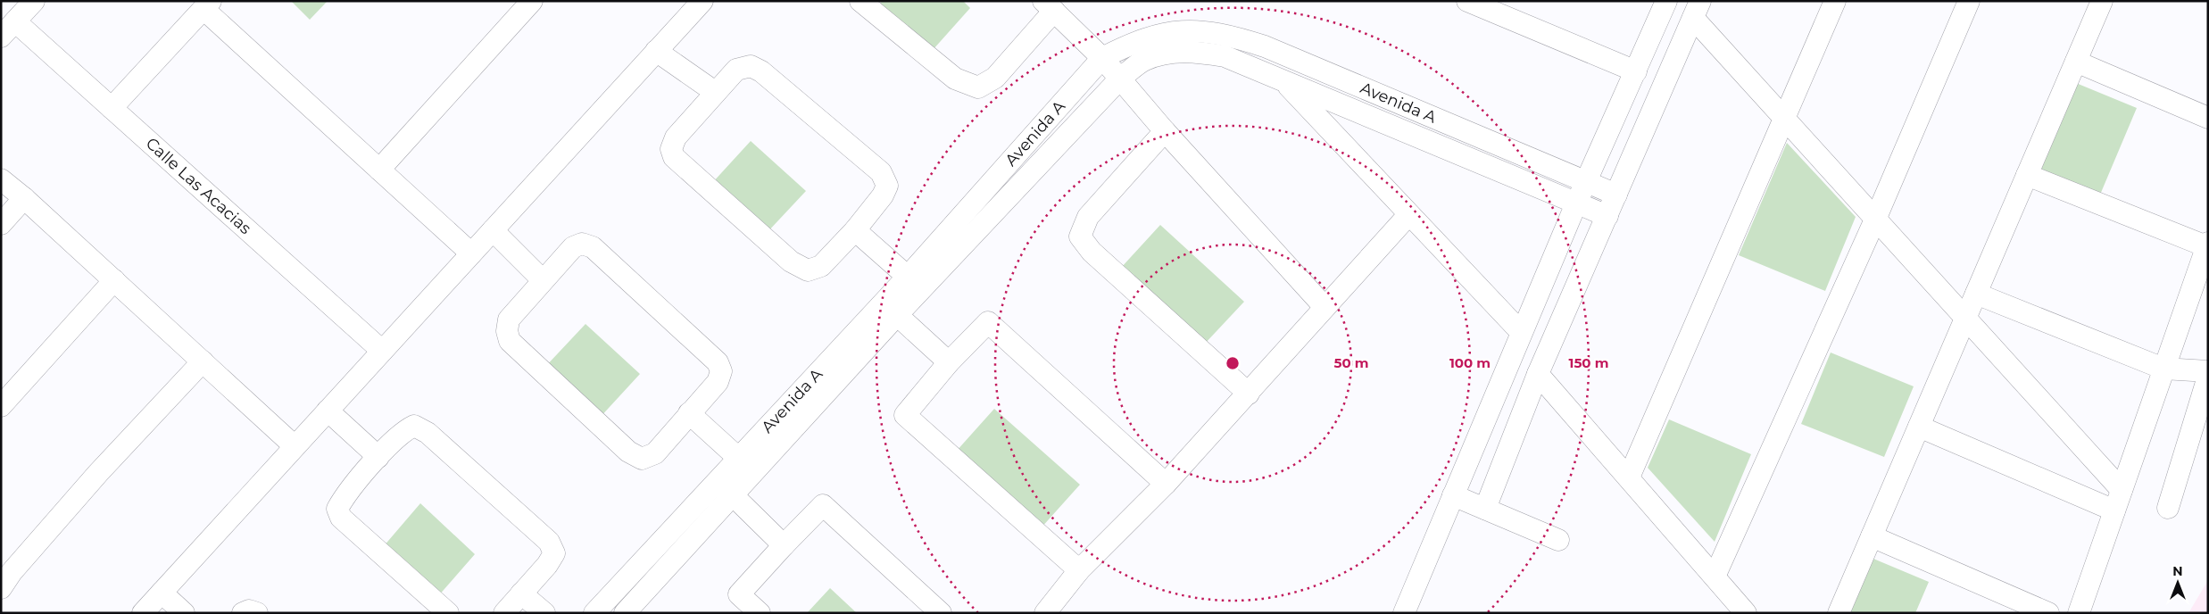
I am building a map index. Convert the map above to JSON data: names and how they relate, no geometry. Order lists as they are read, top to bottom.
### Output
{
  "streets": {
    "street": ["Avenida A", "Calle Las Acacias"]
  },
  "north": "top",
  "rings": ["50 m", "100 m", "150 m"]
}
